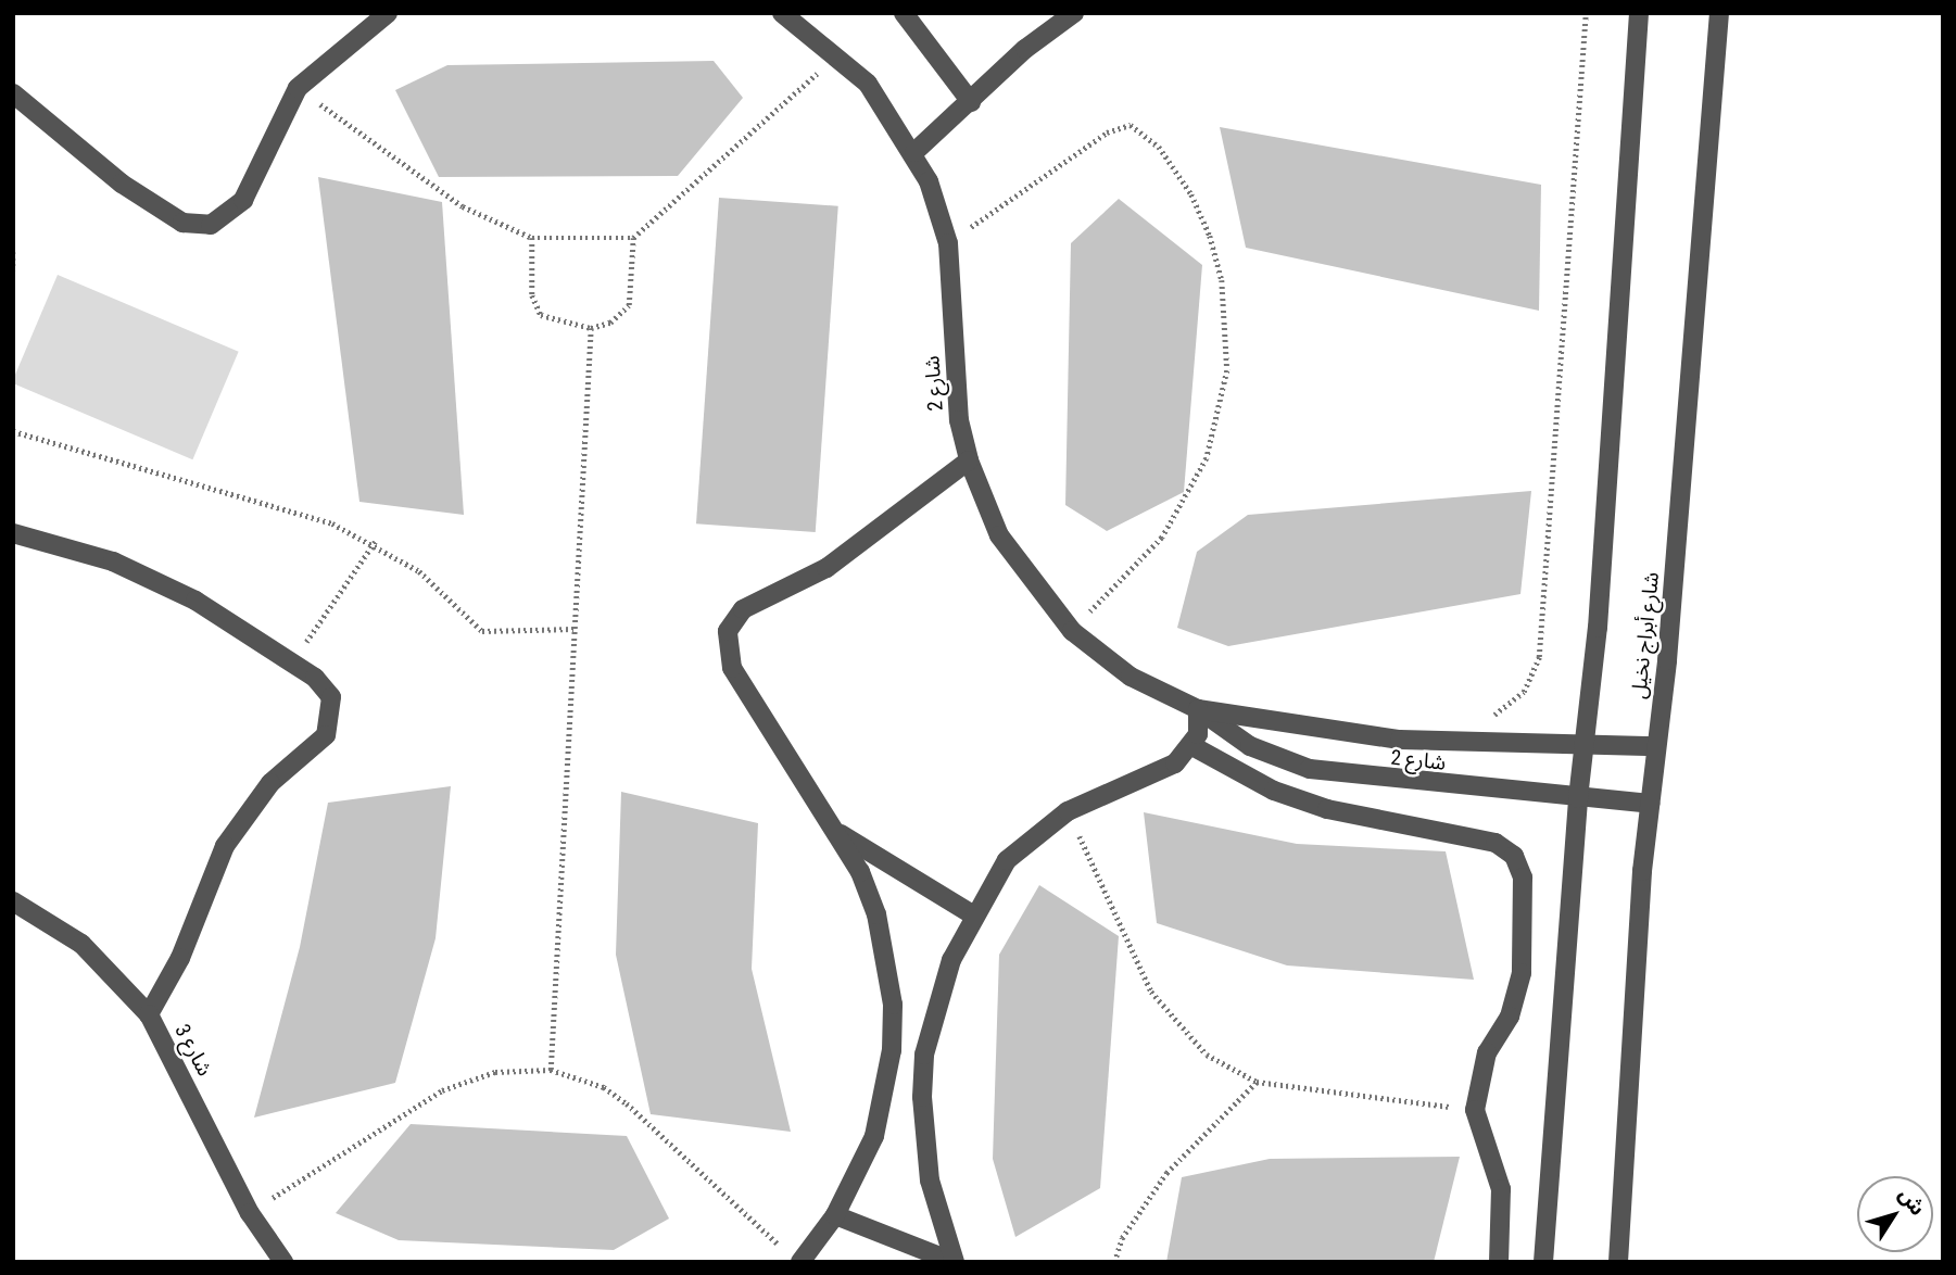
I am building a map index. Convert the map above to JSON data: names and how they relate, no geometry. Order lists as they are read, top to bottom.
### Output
{
  "streets": {
    "street": ["شارع 2", "شارع أبراج نخيل", "شارع 3"]
  },
  "crossings": [
    ["شارع 2", "شارع أبراج نخيل"]
  ],
  "north": "top right"
}
